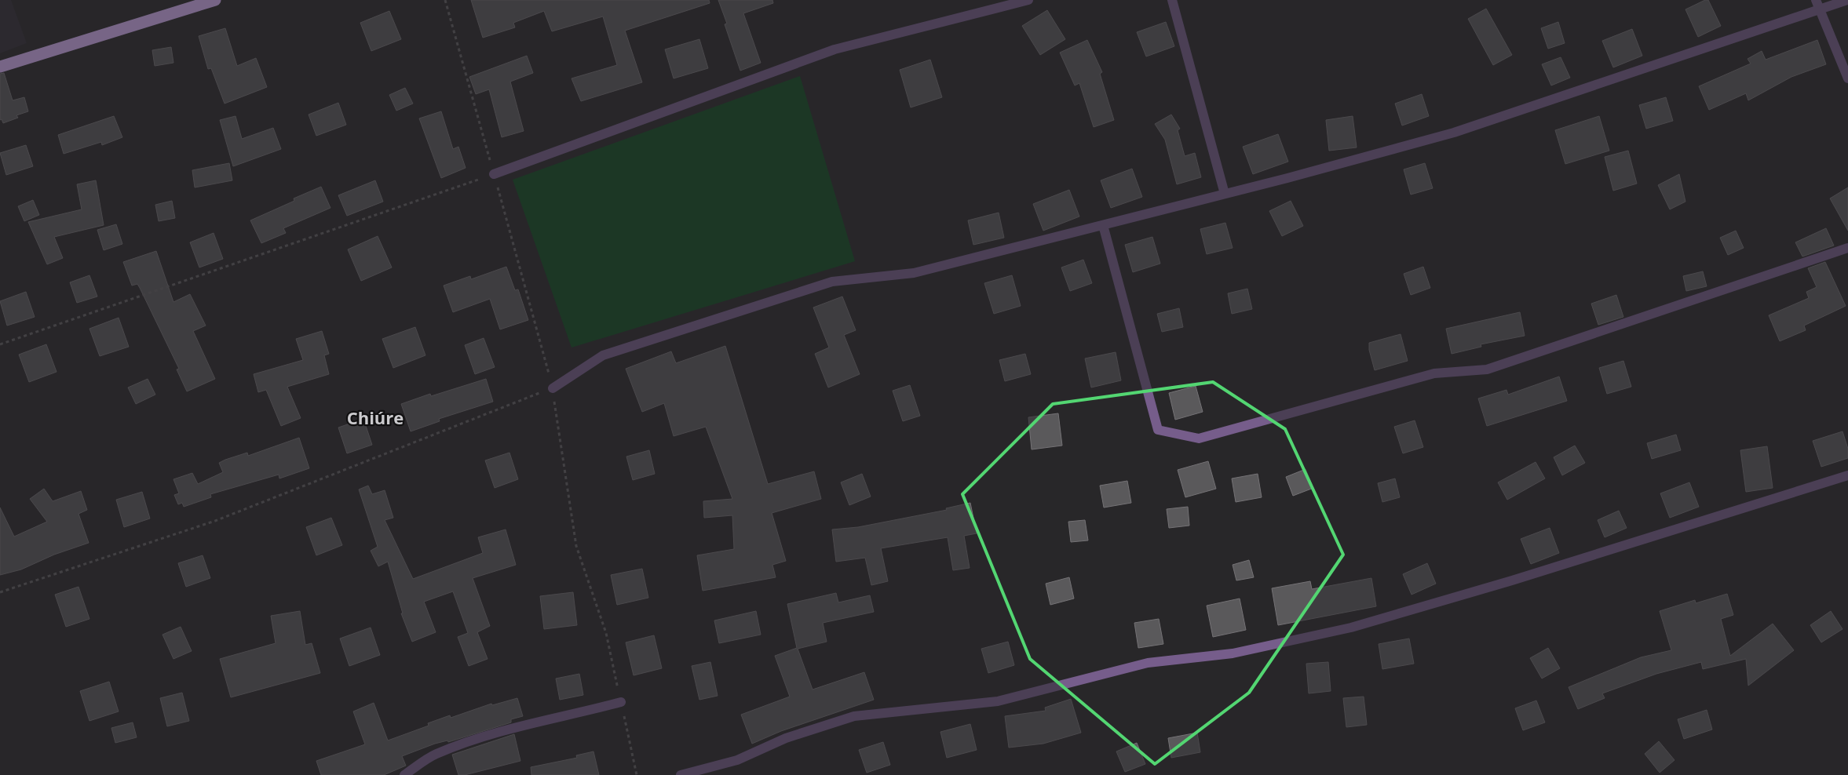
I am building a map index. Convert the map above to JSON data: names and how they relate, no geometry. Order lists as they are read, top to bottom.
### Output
{
  "districts": ["Chiúre"]
}
